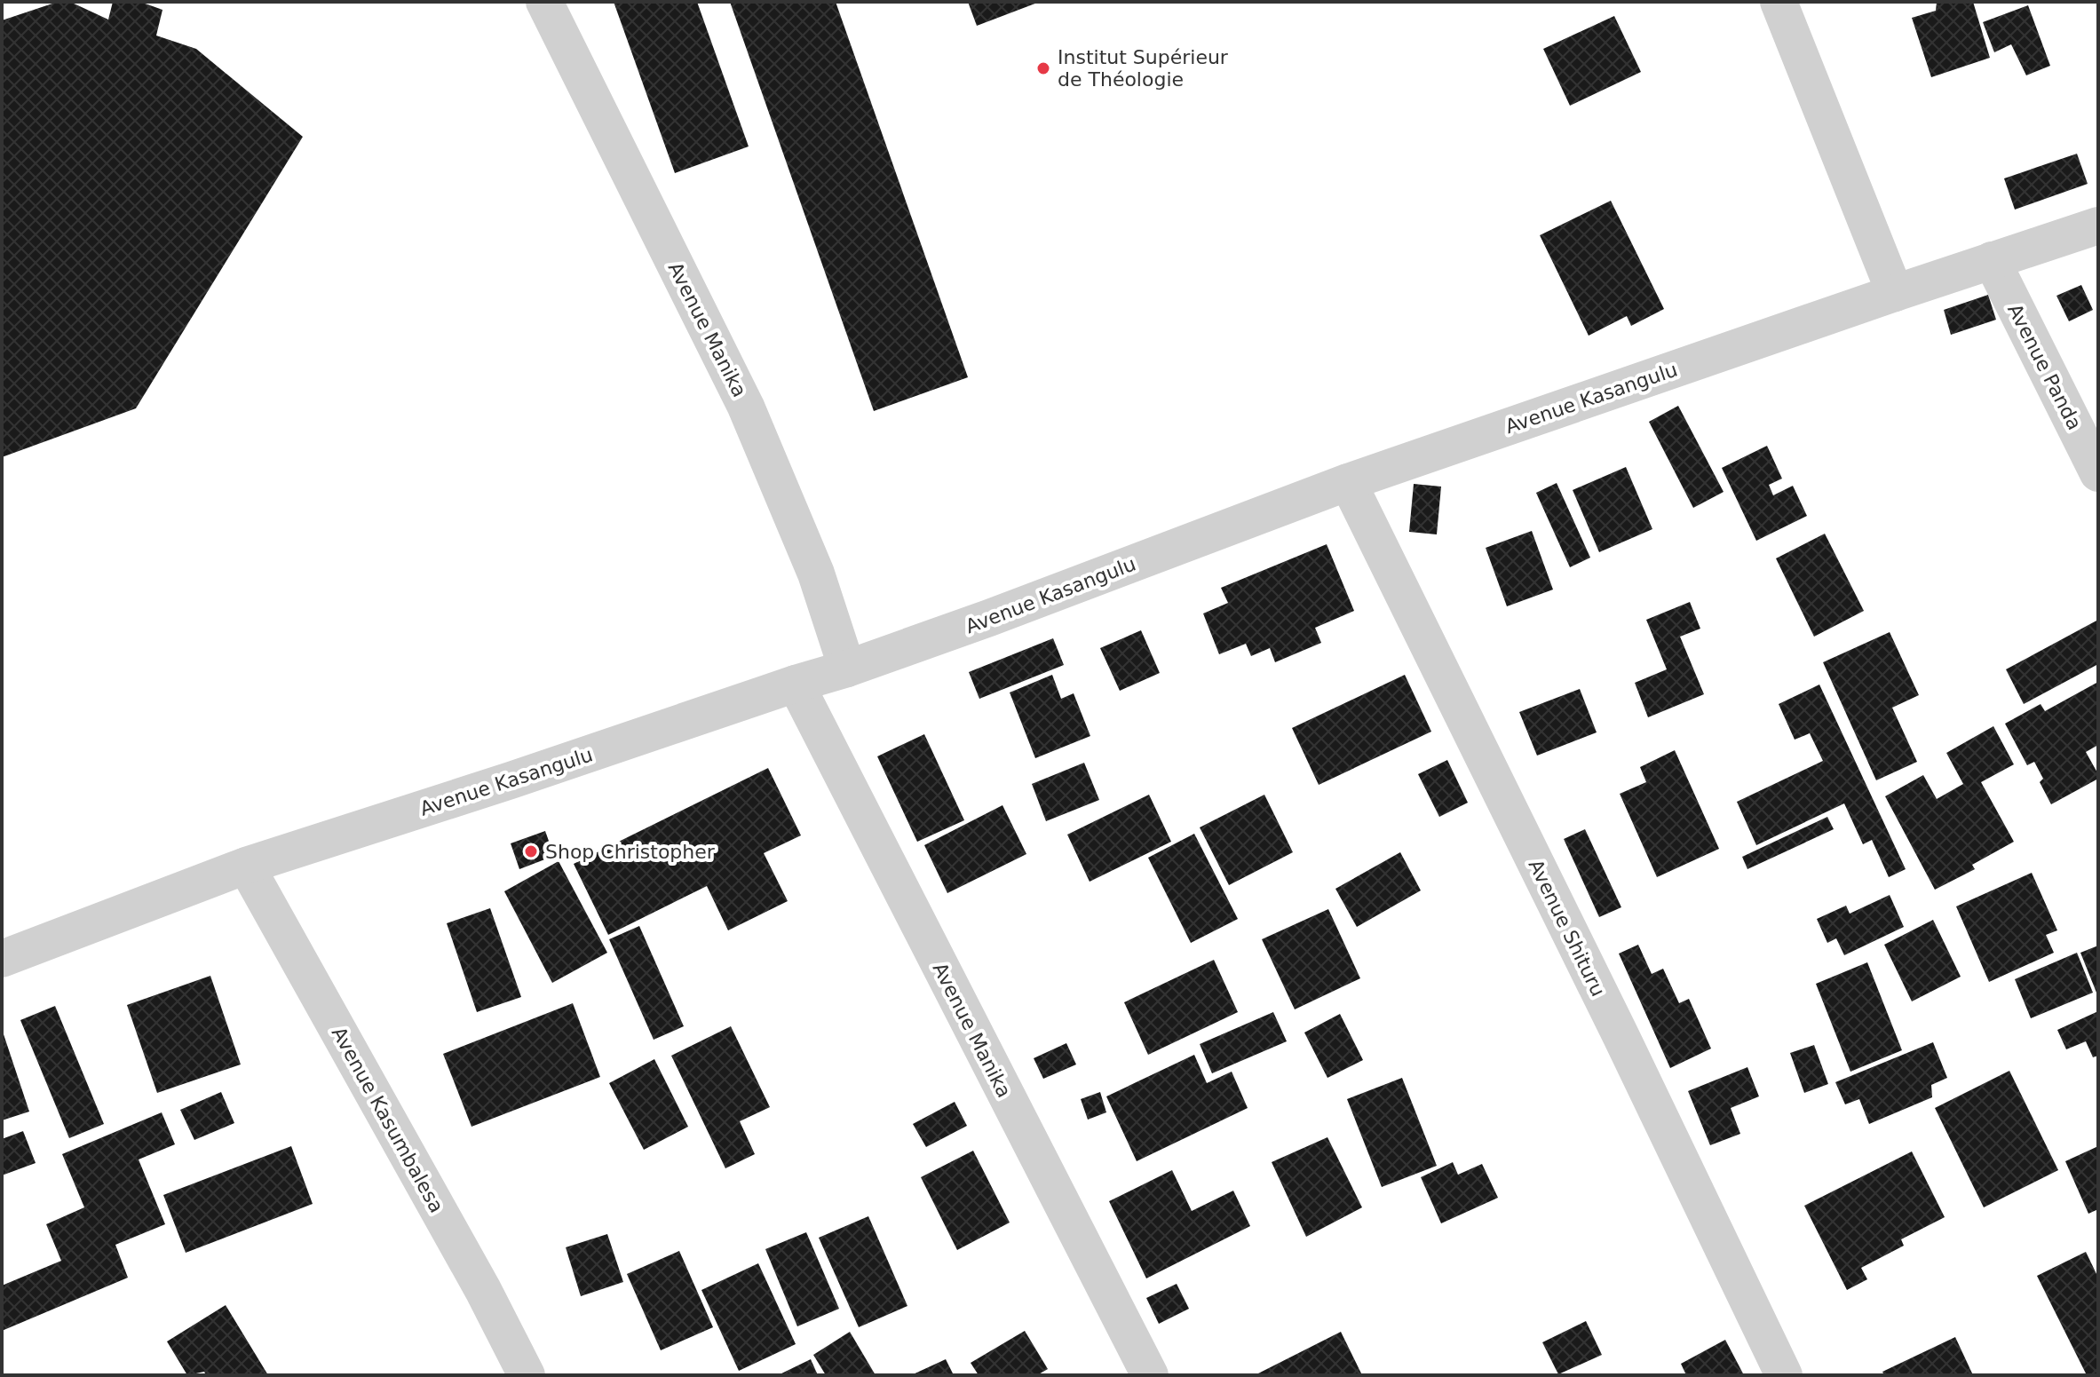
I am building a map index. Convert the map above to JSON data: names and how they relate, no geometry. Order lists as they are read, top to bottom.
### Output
{
  "streets": {
    "street": [
      "Avenue Manika",
      "Avenue Panda",
      "Avenue Kasangulu",
      "Avenue Shituru",
      "Avenue Kasumbalesa"
    ]
  },
  "crossings": [
    ["Avenue Manika", "Avenue Kasangulu"],
    ["Avenue Panda", "Avenue Kasangulu"],
    ["Avenue Kasangulu", "Avenue Shituru"],
    ["Avenue Kasangulu", "Avenue Kasumbalesa"]
  ],
  "places": ["Institut Supérieur de Théologie", "Shop Christopher"]
}
